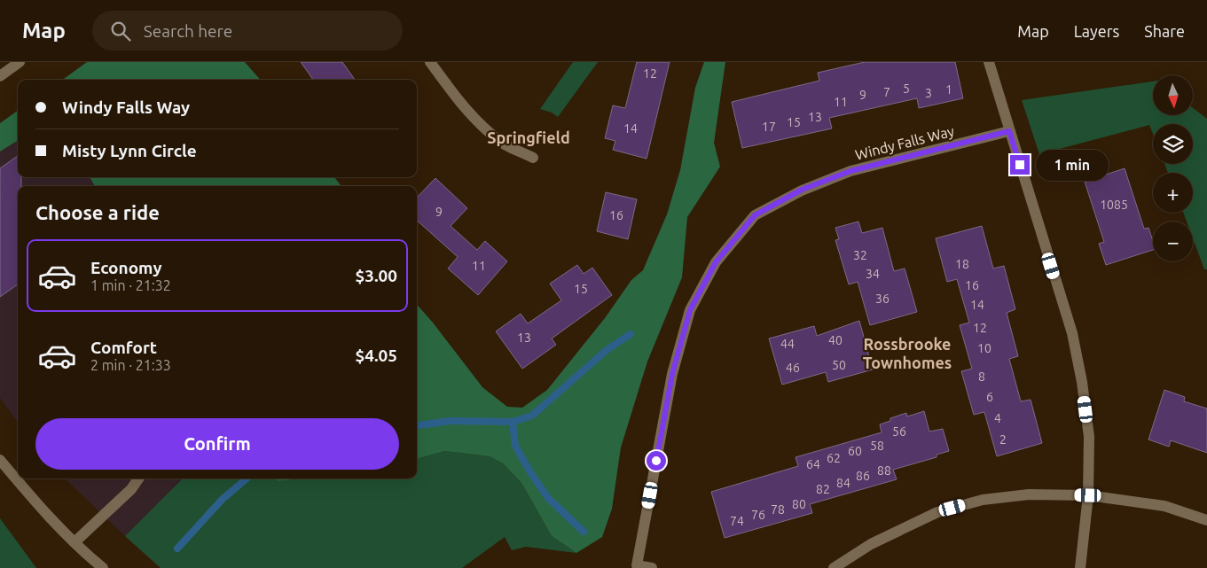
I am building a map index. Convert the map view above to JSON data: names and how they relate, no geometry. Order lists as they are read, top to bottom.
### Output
{
  "streets": {
    "street": ["Windy Falls Way"]
  },
  "districts": ["Springfield", "Rossbrooke Townhomes"],
  "house_numbers": [
    "12",
    "5",
    "1",
    "7",
    "3",
    "9",
    "11",
    "13",
    "15",
    "17",
    "14",
    "1085",
    "9",
    "16",
    "32",
    "18",
    "11",
    "34",
    "16",
    "15",
    "36",
    "14",
    "12",
    "13",
    "40",
    "44",
    "10",
    "50",
    "46",
    "8",
    "6",
    "4",
    "56",
    "2",
    "58",
    "60",
    "62",
    "64",
    "88",
    "86",
    "84",
    "82",
    "80",
    "78",
    "76",
    "74"
  ],
  "north": "bottom",
  "page": {
    "header": "Map",
    "search": "Search here",
    "nav": ["Map", "Layers", "Share"],
    "map_buttons": ["+", "−"],
    "banner": ["Windy Falls Way", "Misty Lynn Circle"],
    "bubble": "1 min",
    "heading": "Choose a ride",
    "list": [
      {
        "name": "Economy",
        "note": "1 min · 21:32",
        "value": "$3.00"
      },
      {
        "name": "Comfort",
        "note": "2 min · 21:33",
        "value": "$4.05"
      }
    ],
    "buttons": "Confirm"
  }
}
